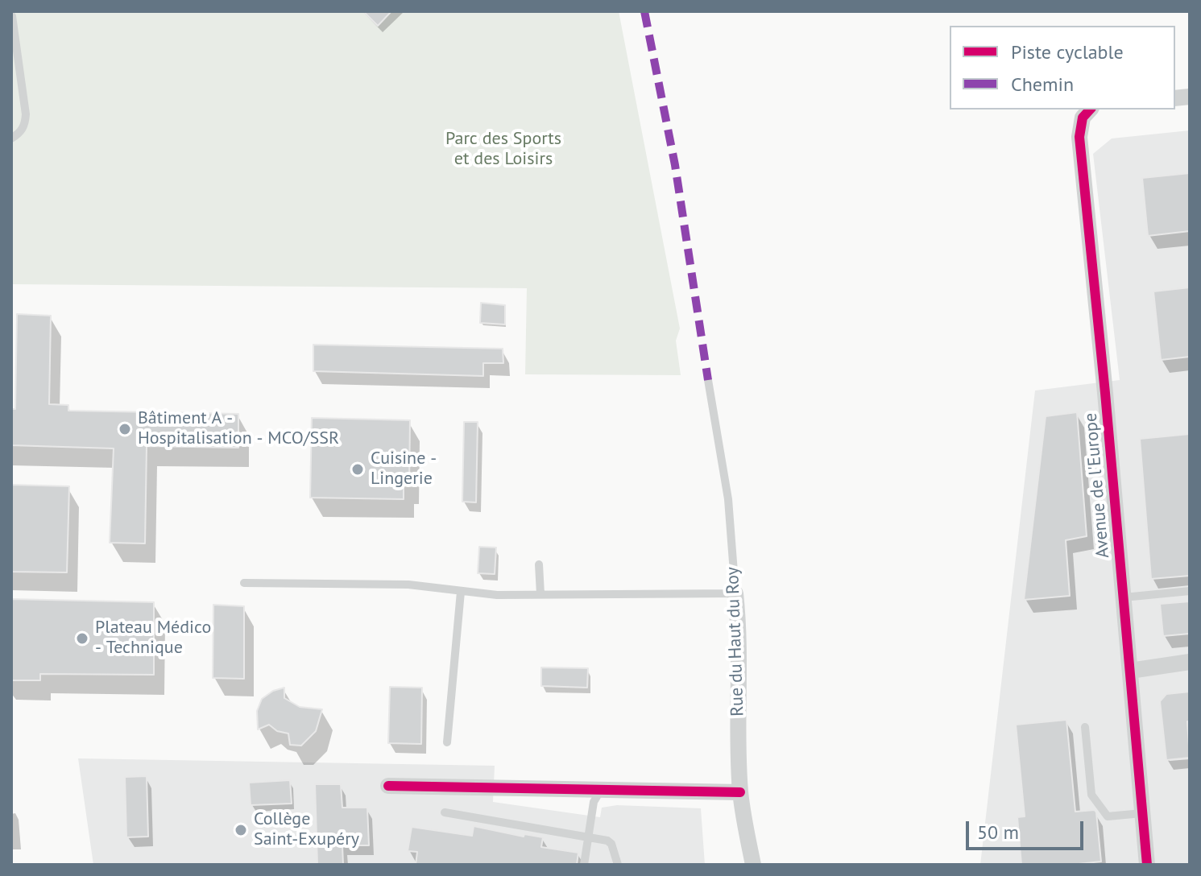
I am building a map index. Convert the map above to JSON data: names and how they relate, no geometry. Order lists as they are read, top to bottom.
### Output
{
  "streets": {
    "street": ["Avenue de l'Europe", "Rue du Haut du Roy"]
  },
  "parks": ["Parc des Sports et des Loisirs"],
  "places": [
    "Bâtiment A - Hospitalisation - MCO/SSR",
    "Cuisine - Lingerie",
    "Plateau Médico - Technique",
    "Collège Saint-Exupéry"
  ],
  "legend": ["Piste cyclable", "Chemin"],
  "scale_bar": "50 m"
}
